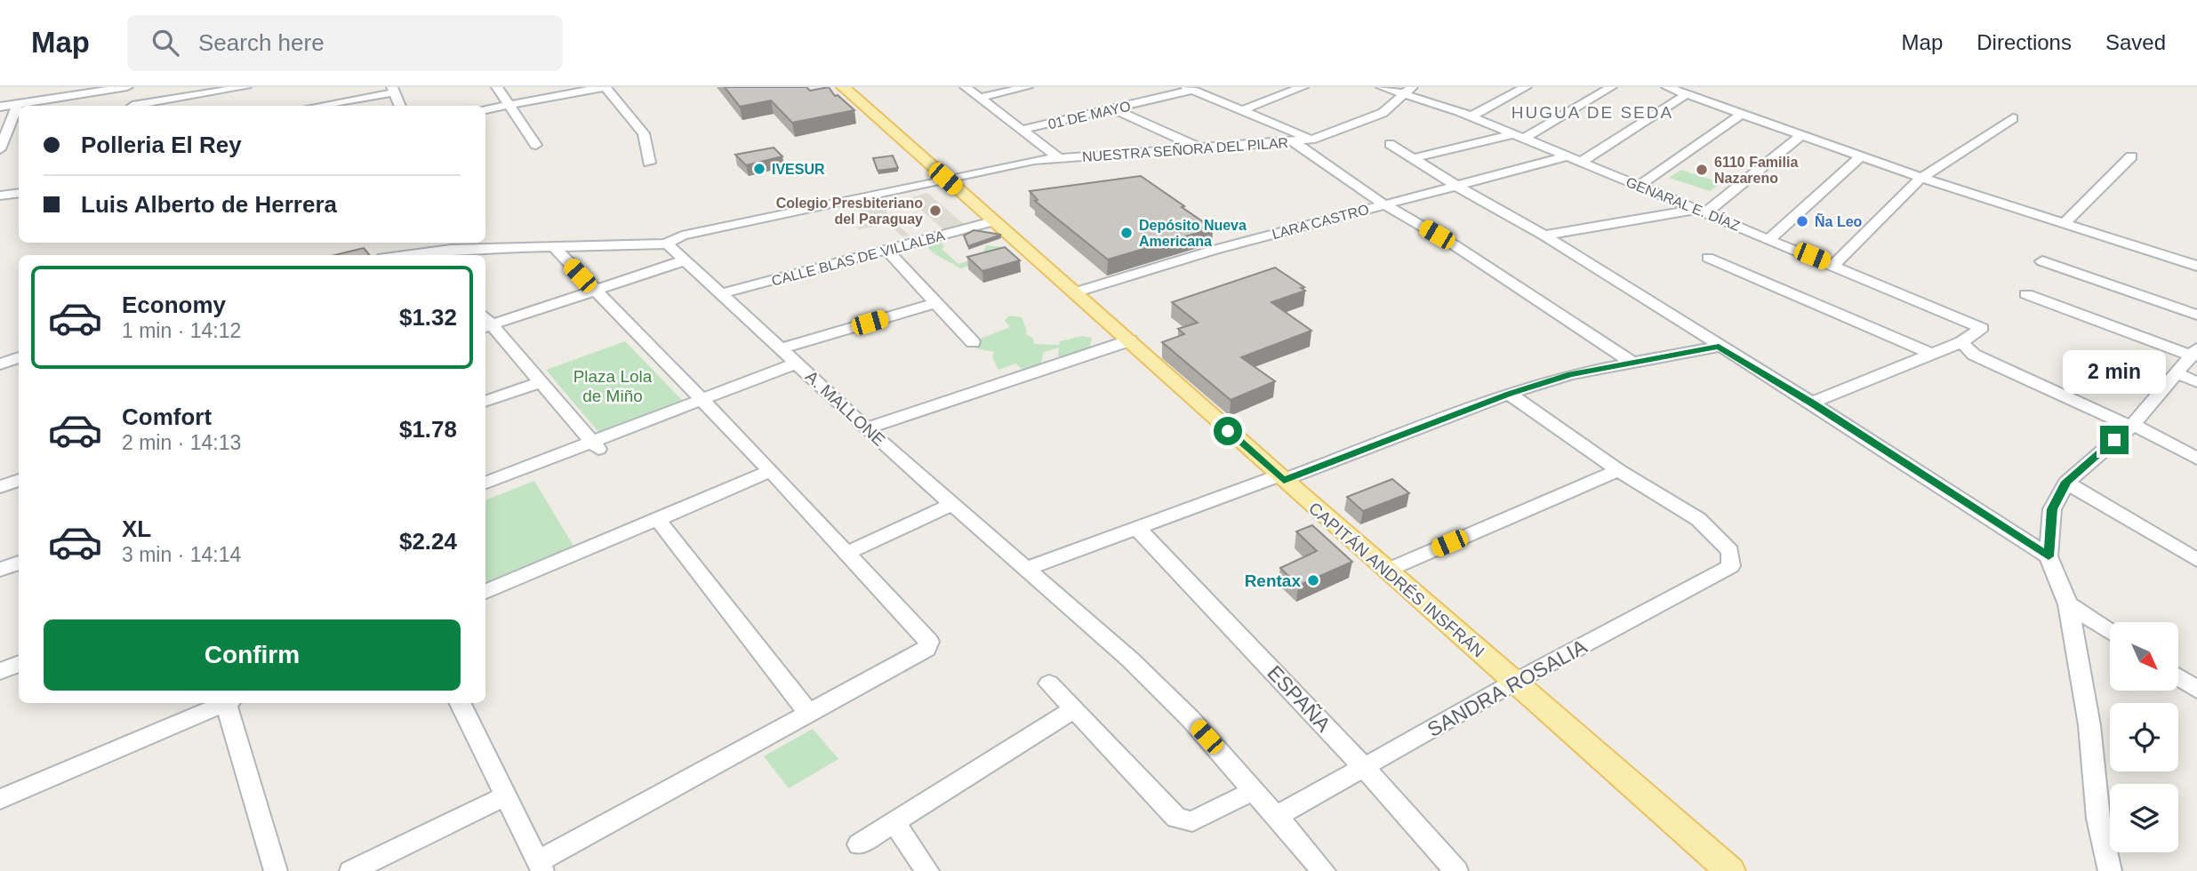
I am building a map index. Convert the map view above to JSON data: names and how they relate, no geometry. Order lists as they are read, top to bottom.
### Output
{
  "streets": {
    "main road": ["CAPITÁN ANDRÉS INSFRÁN"],
    "street": [
      "01 DE MAYO",
      "NUESTRA SEÑORA DEL PILAR",
      "GENARAL E. DÍAZ",
      "LARA CASTRO",
      "CALLE BLAS DE VILLALBA",
      "A. MALLONE",
      "SANDRA ROSALIA",
      "ESPAÑA"
    ]
  },
  "crossings": [
    ["NUESTRA SEÑORA DEL PILAR", "GENARAL E. DÍAZ"],
    ["NUESTRA SEÑORA DEL PILAR", "CAPITÁN ANDRÉS INSFRÁN"],
    ["GENARAL E. DÍAZ", "LARA CASTRO"],
    ["LARA CASTRO", "CAPITÁN ANDRÉS INSFRÁN"],
    ["CALLE BLAS DE VILLALBA", "A. MALLONE"],
    ["CALLE BLAS DE VILLALBA", "CAPITÁN ANDRÉS INSFRÁN"],
    ["A. MALLONE", "SANDRA ROSALIA"],
    ["CAPITÁN ANDRÉS INSFRÁN", "SANDRA ROSALIA"],
    ["SANDRA ROSALIA", "ESPAÑA"]
  ],
  "districts": ["HUGUA DE SEDA"],
  "parks": ["Plaza Lola de Miño"],
  "places": [
    "IVESUR",
    "6110 Familia Nazareno",
    "Colegio Presbiteriano del Paraguay",
    "Ña Leo",
    "Depósito Nueva Americana",
    "Rentax"
  ],
  "north": "bottom right",
  "page": {
    "header": "Map",
    "search": "Search here",
    "nav": ["Map", "Directions", "Saved"],
    "banner": ["Polleria El Rey", "Luis Alberto de Herrera"],
    "list": [
      {
        "name": "Economy",
        "note": "1 min · 14:12",
        "value": "$1.32"
      },
      {
        "name": "Comfort",
        "note": "2 min · 14:13",
        "value": "$1.78"
      },
      {
        "name": "XL",
        "note": "3 min · 14:14",
        "value": "$2.24"
      }
    ],
    "bubble": "2 min",
    "buttons": "Confirm"
  }
}
